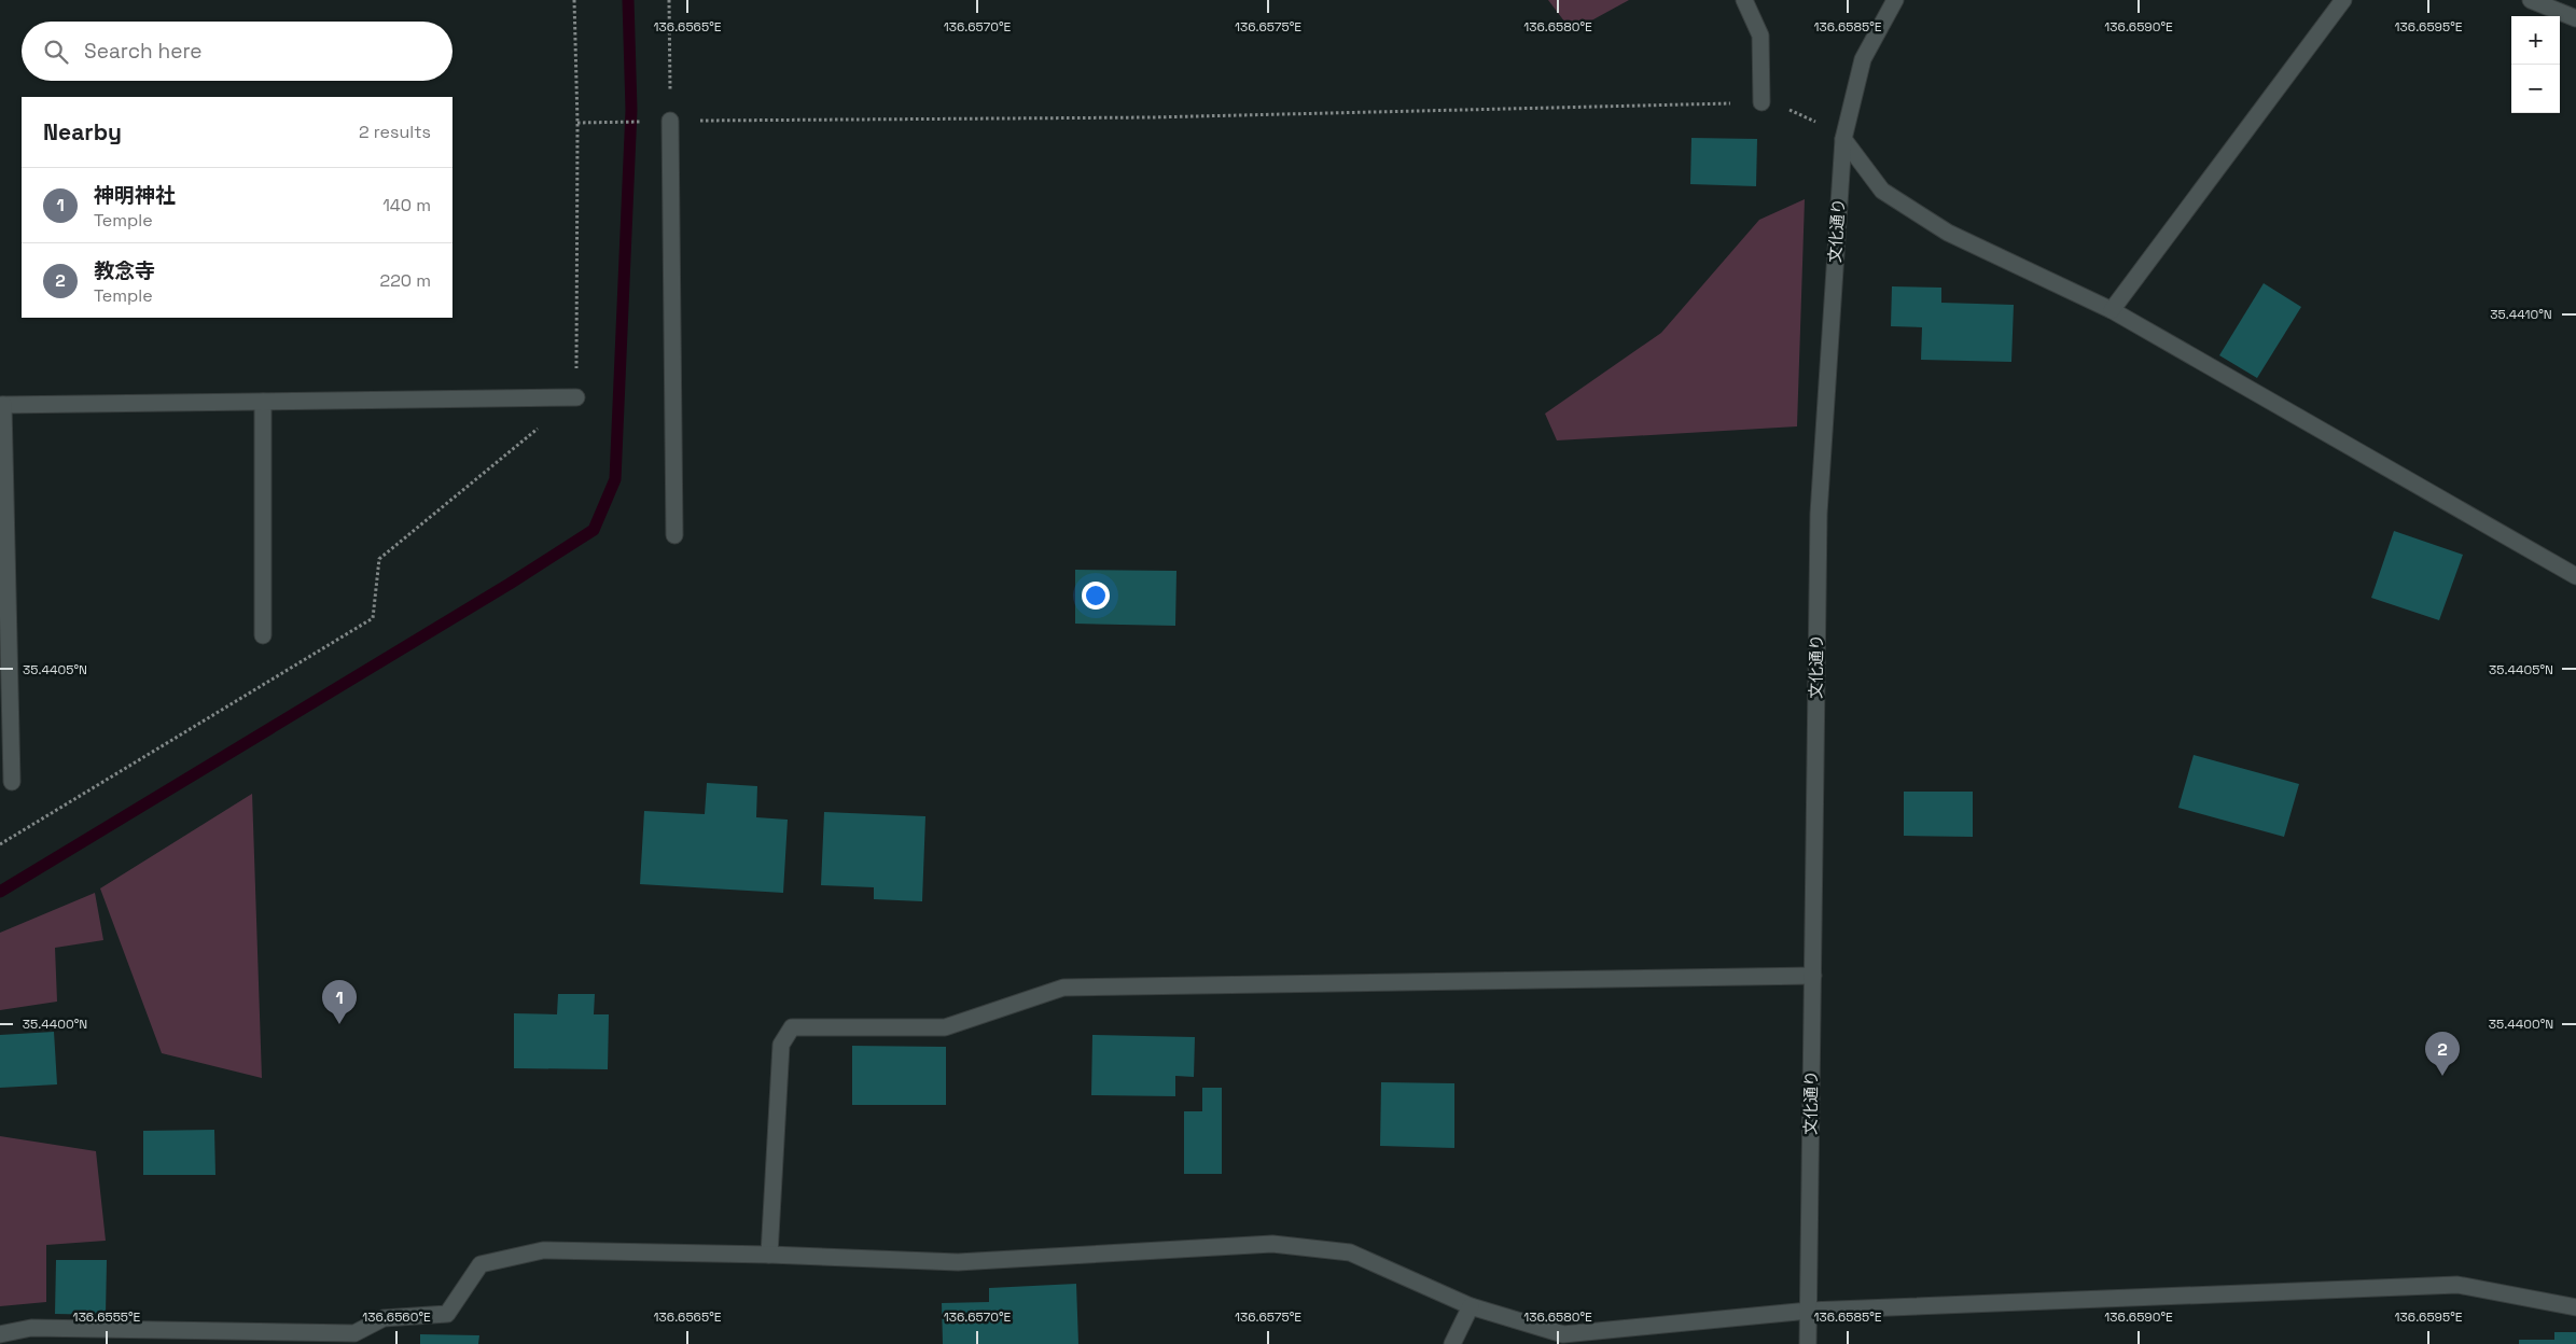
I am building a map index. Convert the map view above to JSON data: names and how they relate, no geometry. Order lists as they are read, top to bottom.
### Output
{
  "streets": {
    "street": ["文化通り"]
  },
  "page": {
    "map_buttons": ["+", "−"],
    "search": "Search here",
    "heading": ["Nearby", "2 results"],
    "list": [
      {
        "mark": "1",
        "name": "神明神社",
        "note": "Temple",
        "value": "140 m"
      },
      {
        "mark": "2",
        "name": "教念寺",
        "note": "Temple",
        "value": "220 m"
      }
    ],
    "pins": ["1", "2"]
  },
  "coordinates": [
    "136.6565°E",
    "136.6570°E",
    "136.6575°E",
    "136.6580°E",
    "136.6585°E",
    "136.6590°E",
    "136.6595°E",
    "35.4410°N",
    "35.4405°N",
    "35.4400°N",
    "136.6555°E",
    "136.6560°E"
  ]
}
